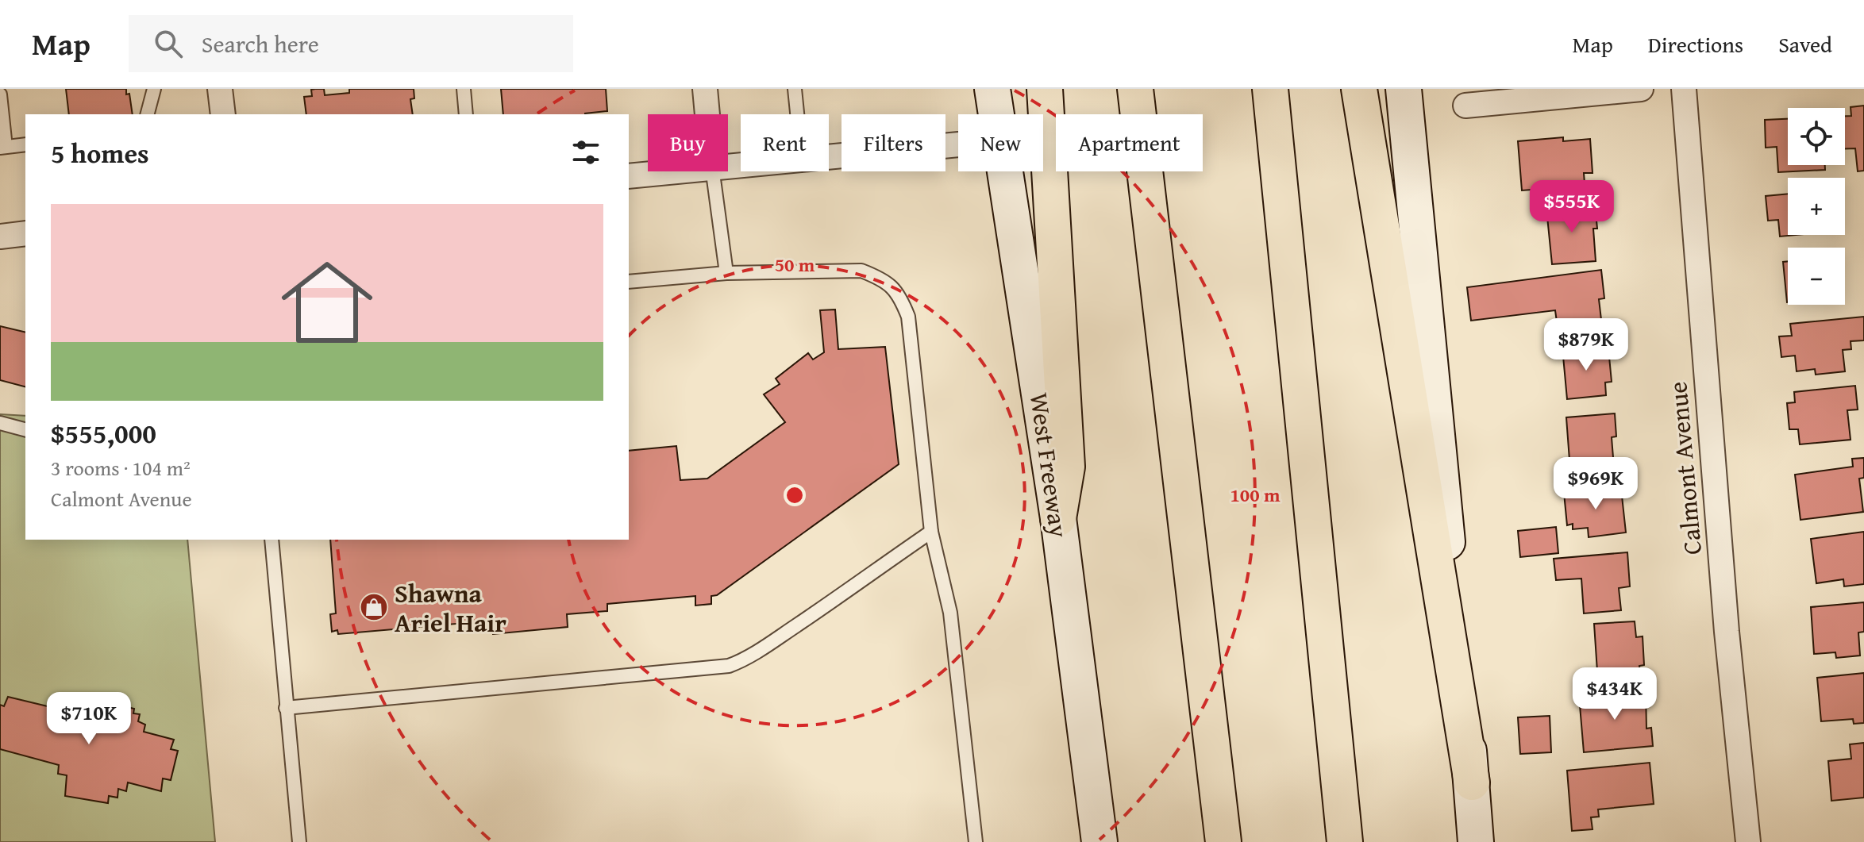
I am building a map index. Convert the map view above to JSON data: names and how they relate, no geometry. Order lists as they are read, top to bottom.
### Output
{
  "streets": {
    "main road": ["West Freeway"],
    "street": ["Calmont Avenue"]
  },
  "places": {
    "shop": ["Shawna Ariel Hair"]
  },
  "page": {
    "header": "Map",
    "search": "Search here",
    "nav": ["Map", "Directions", "Saved"],
    "map_buttons": ["+", "−"],
    "chip": [
      "Buy",
      "Rent",
      "Filters",
      "New",
      "Apartment"
    ],
    "heading": "5 homes",
    "price": [
      "$555K",
      "$879K",
      "$969K",
      "$434K",
      "$710K"
    ],
    "list": [
      {
        "name": "$555,000",
        "note": "3 rooms · 104 m² · Calmont Avenue"
      }
    ]
  },
  "rings": ["50 m", "100 m"]
}
